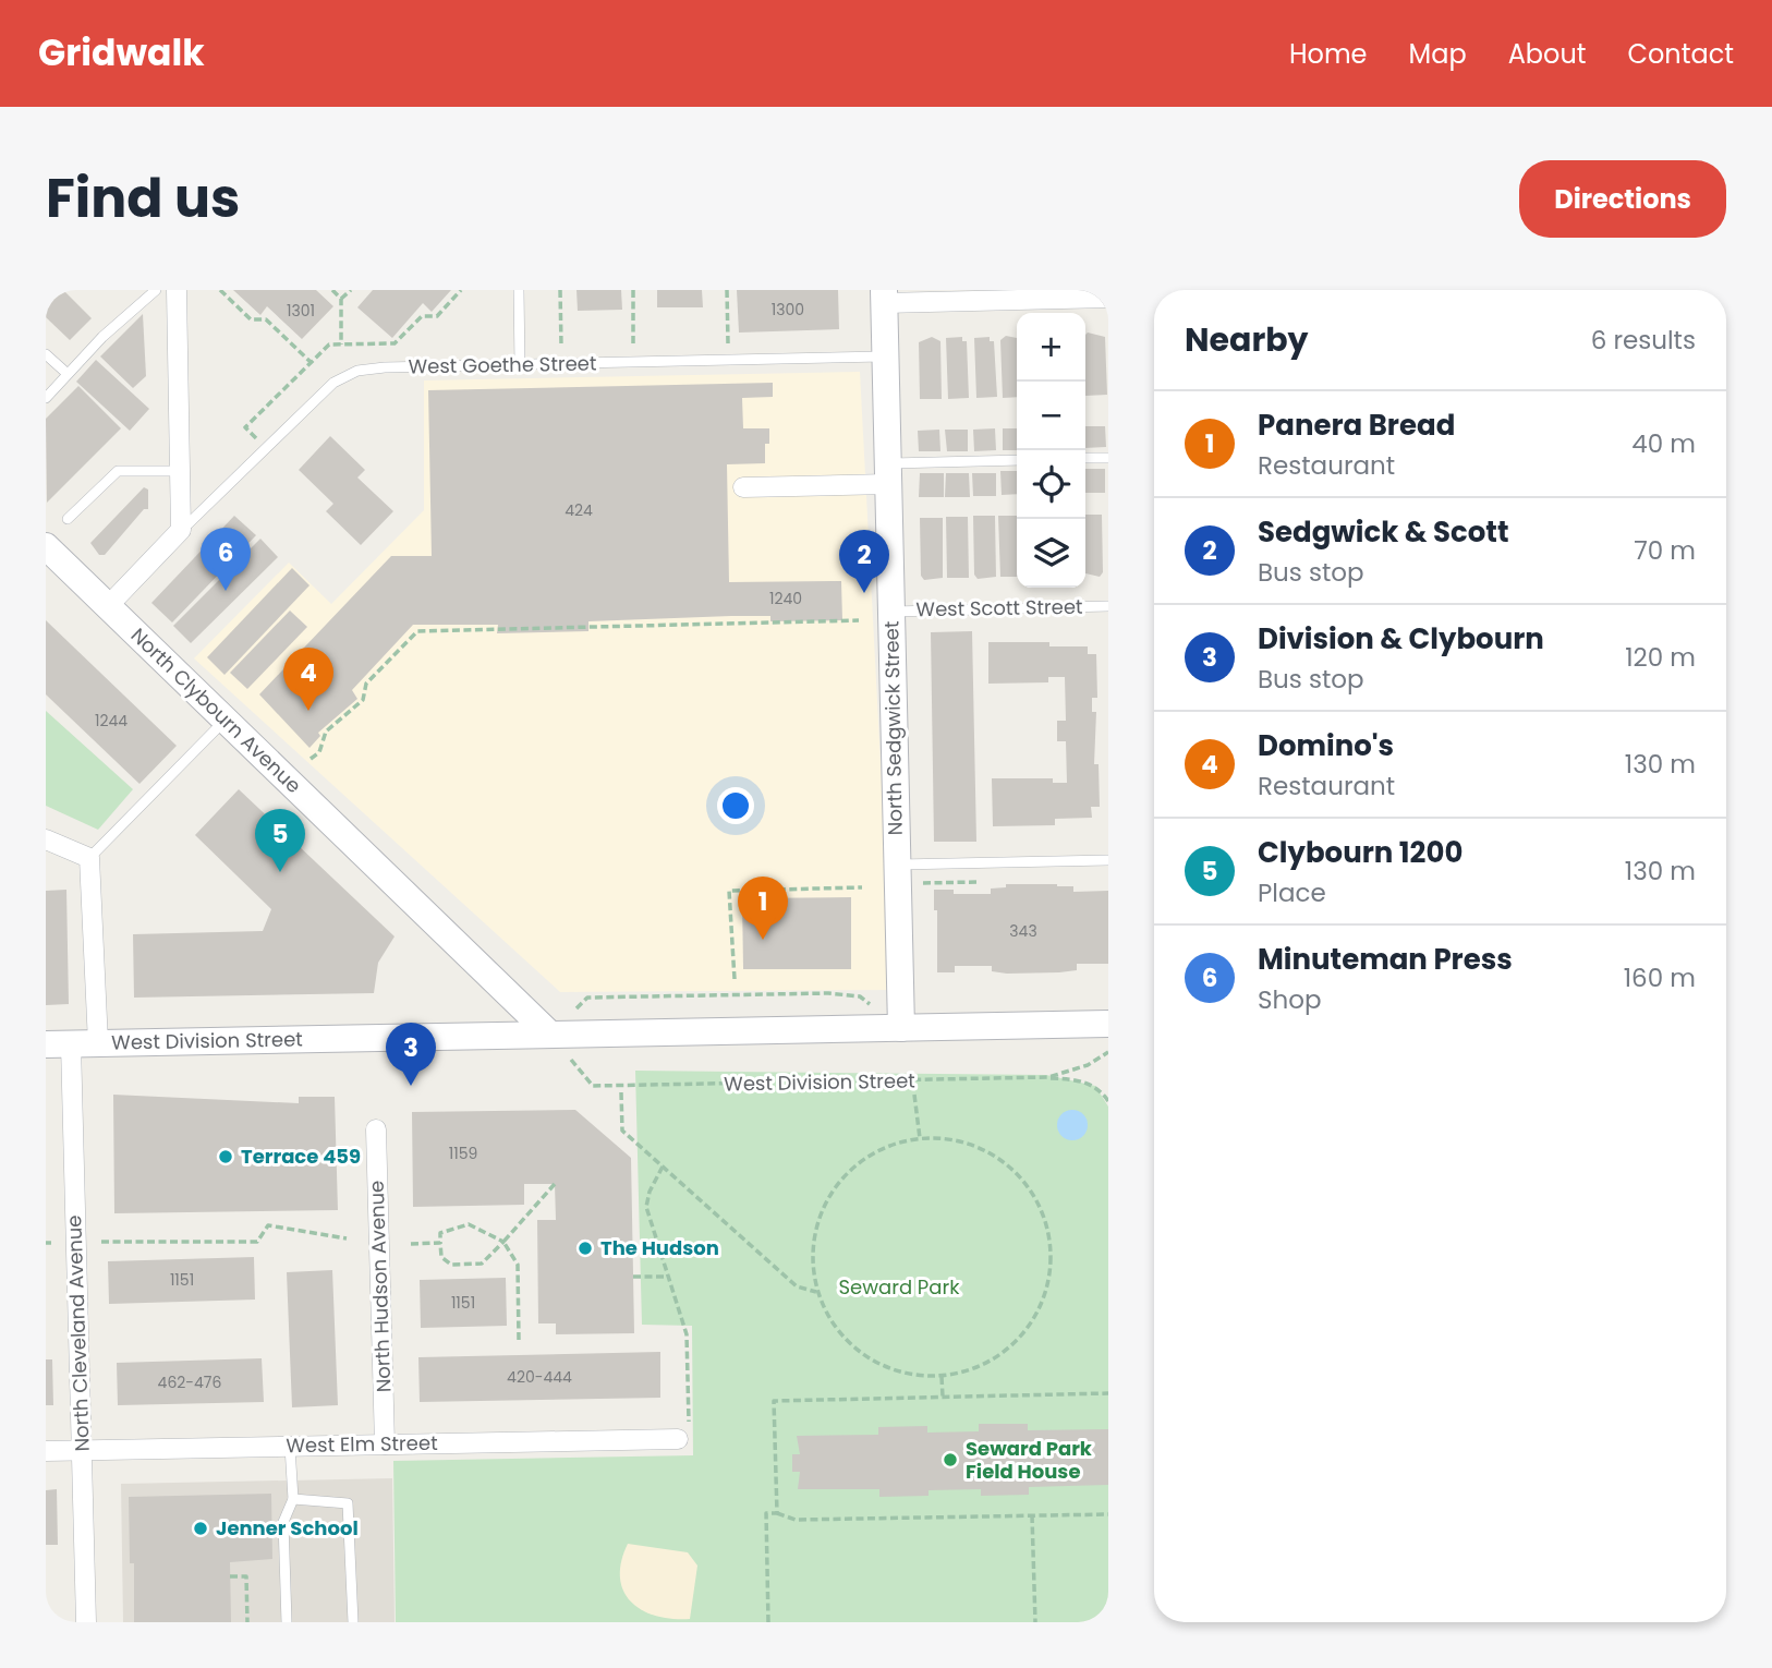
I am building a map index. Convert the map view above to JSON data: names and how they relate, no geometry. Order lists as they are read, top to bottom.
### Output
{
  "streets": {
    "main road": ["North Clybourn Avenue", "North Sedgwick Street", "West Division Street"],
    "street": ["North Hudson Avenue", "North Cleveland Avenue", "West Elm Street"],
    "lane": ["West Goethe Street", "West Scott Street"]
  },
  "crossings": [
    ["West Goethe Street", "North Sedgwick Street"],
    ["West Scott Street", "North Sedgwick Street"],
    ["North Clybourn Avenue", "West Division Street"],
    ["North Sedgwick Street", "West Division Street"],
    ["West Division Street", "North Cleveland Avenue"],
    ["North Hudson Avenue", "West Elm Street"],
    ["North Cleveland Avenue", "West Elm Street"]
  ],
  "parks": ["Seward Park"],
  "places": [
    "Terrace 459",
    "The Hudson",
    "Seward Park Field House",
    "Jenner School"
  ],
  "house_numbers": [
    "1300",
    "1301",
    "424",
    "1240",
    "1244",
    "343",
    "1159",
    "1151",
    "1151",
    "420-444",
    "462-476"
  ],
  "page": {
    "header": "Gridwalk",
    "nav": [
      "Home",
      "Map",
      "About",
      "Contact"
    ],
    "title": "Find us",
    "buttons": "Directions",
    "heading": ["Nearby", "6 results"],
    "map_buttons": ["+", "−"],
    "list": [
      {
        "mark": "1",
        "name": "Panera Bread",
        "note": "Restaurant",
        "value": "40 m"
      },
      {
        "mark": "2",
        "name": "Sedgwick & Scott",
        "note": "Bus stop",
        "value": "70 m"
      },
      {
        "mark": "3",
        "name": "Division & Clybourn",
        "note": "Bus stop",
        "value": "120 m"
      },
      {
        "mark": "4",
        "name": "Domino's",
        "note": "Restaurant",
        "value": "130 m"
      },
      {
        "mark": "5",
        "name": "Clybourn 1200",
        "note": "Place",
        "value": "130 m"
      },
      {
        "mark": "6",
        "name": "Minuteman Press",
        "note": "Shop",
        "value": "160 m"
      }
    ],
    "pins": [
      "6",
      "2",
      "4",
      "5",
      "1",
      "3"
    ]
  }
}
